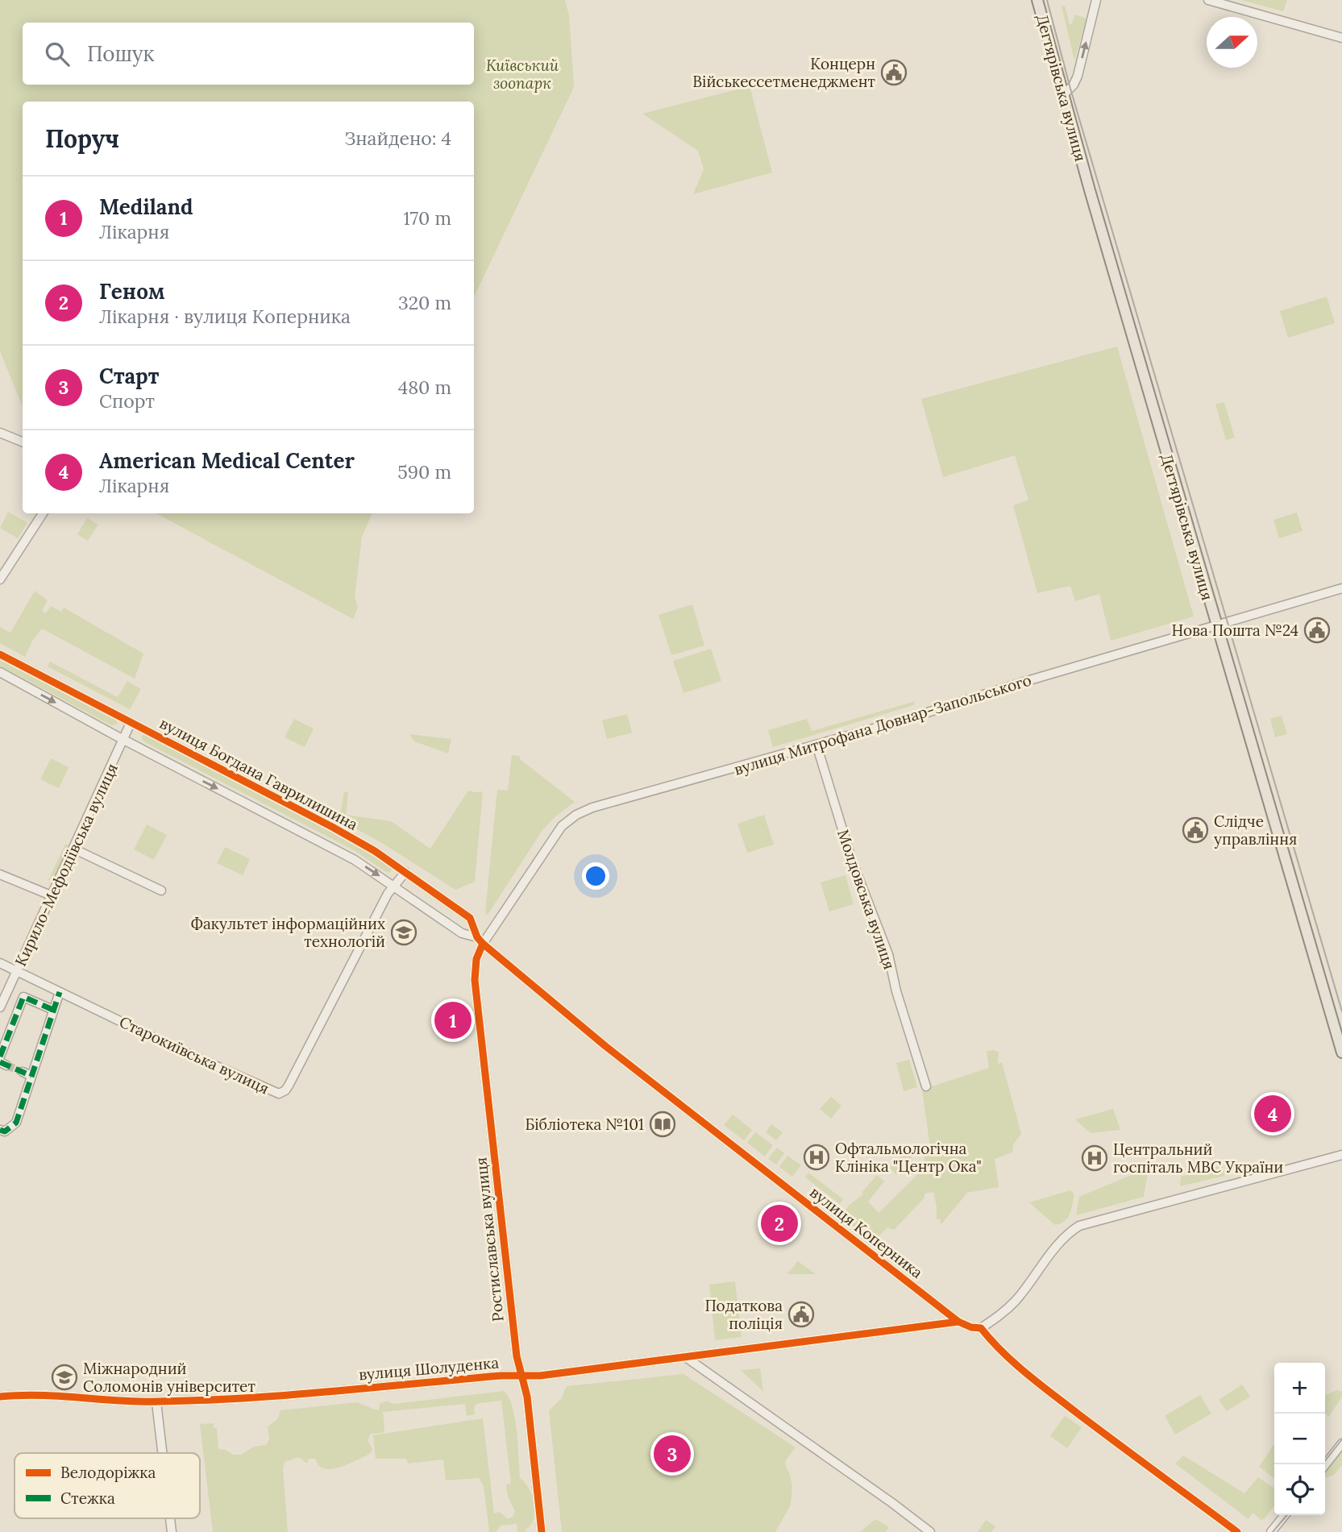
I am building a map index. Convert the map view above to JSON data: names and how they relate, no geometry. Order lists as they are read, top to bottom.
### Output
{
  "streets": {
    "main road": ["Дегтярівська вулиця"],
    "street": [
      "вулиця Митрофана Довнар-Запольського",
      "вулиця Богдана Гаврилишина",
      "Кирило-Мефодіївська вулиця",
      "Молдовська вулиця",
      "Старокиївська вулиця",
      "вулиця Коперника",
      "Ростиславська вулиця",
      "вулиця Шолуденка"
    ]
  },
  "crossings": [
    ["Дегтярівська вулиця", "вулиця Митрофана Довнар-Запольського"],
    ["вулиця Митрофана Довнар-Запольського", "вулиця Богдана Гаврилишина"],
    ["вулиця Митрофана Довнар-Запольського", "Молдовська вулиця"],
    ["вулиця Митрофана Довнар-Запольського", "вулиця Коперника"],
    ["вулиця Митрофана Довнар-Запольського", "Ростиславська вулиця"],
    ["вулиця Богдана Гаврилишина", "Кирило-Мефодіївська вулиця"],
    ["вулиця Богдана Гаврилишина", "Старокиївська вулиця"],
    ["вулиця Богдана Гаврилишина", "вулиця Коперника"],
    ["вулиця Богдана Гаврилишина", "Ростиславська вулиця"],
    ["Кирило-Мефодіївська вулиця", "Старокиївська вулиця"],
    ["вулиця Коперника", "Ростиславська вулиця"],
    ["вулиця Коперника", "вулиця Шолуденка"],
    ["Ростиславська вулиця", "вулиця Шолуденка"]
  ],
  "parks": ["Київський зоопарк"],
  "places": {
    "public building": [
      "Концерн Військессетменеджмент",
      "Нова Пошта №24",
      "Слідче управління",
      "Податкова поліція"
    ],
    "school or university": ["Факультет інформаційних технологій", "Міжнародний Соломонів університет"],
    "library": ["Бібліотека №101"],
    "hospital": ["Офтальмологічна Клініка \"Центр Ока\"", "Центральний госпіталь МВС України"]
  },
  "legend": ["Велодоріжка", "Стежка"],
  "north": "right",
  "page": {
    "search": "Пошук",
    "heading": ["Поруч", "Знайдено: 4"],
    "list": [
      {
        "mark": "1",
        "name": "Mediland",
        "note": "Лікарня",
        "value": "170 m"
      },
      {
        "mark": "2",
        "name": "Геном",
        "note": "Лікарня · вулиця Коперника",
        "value": "320 m"
      },
      {
        "mark": "3",
        "name": "Старт",
        "note": "Спорт",
        "value": "480 m"
      },
      {
        "mark": "4",
        "name": "American Medical Center",
        "note": "Лікарня",
        "value": "590 m"
      }
    ],
    "pins": [
      "1",
      "4",
      "2",
      "3"
    ],
    "map_buttons": ["+", "−"]
  }
}
